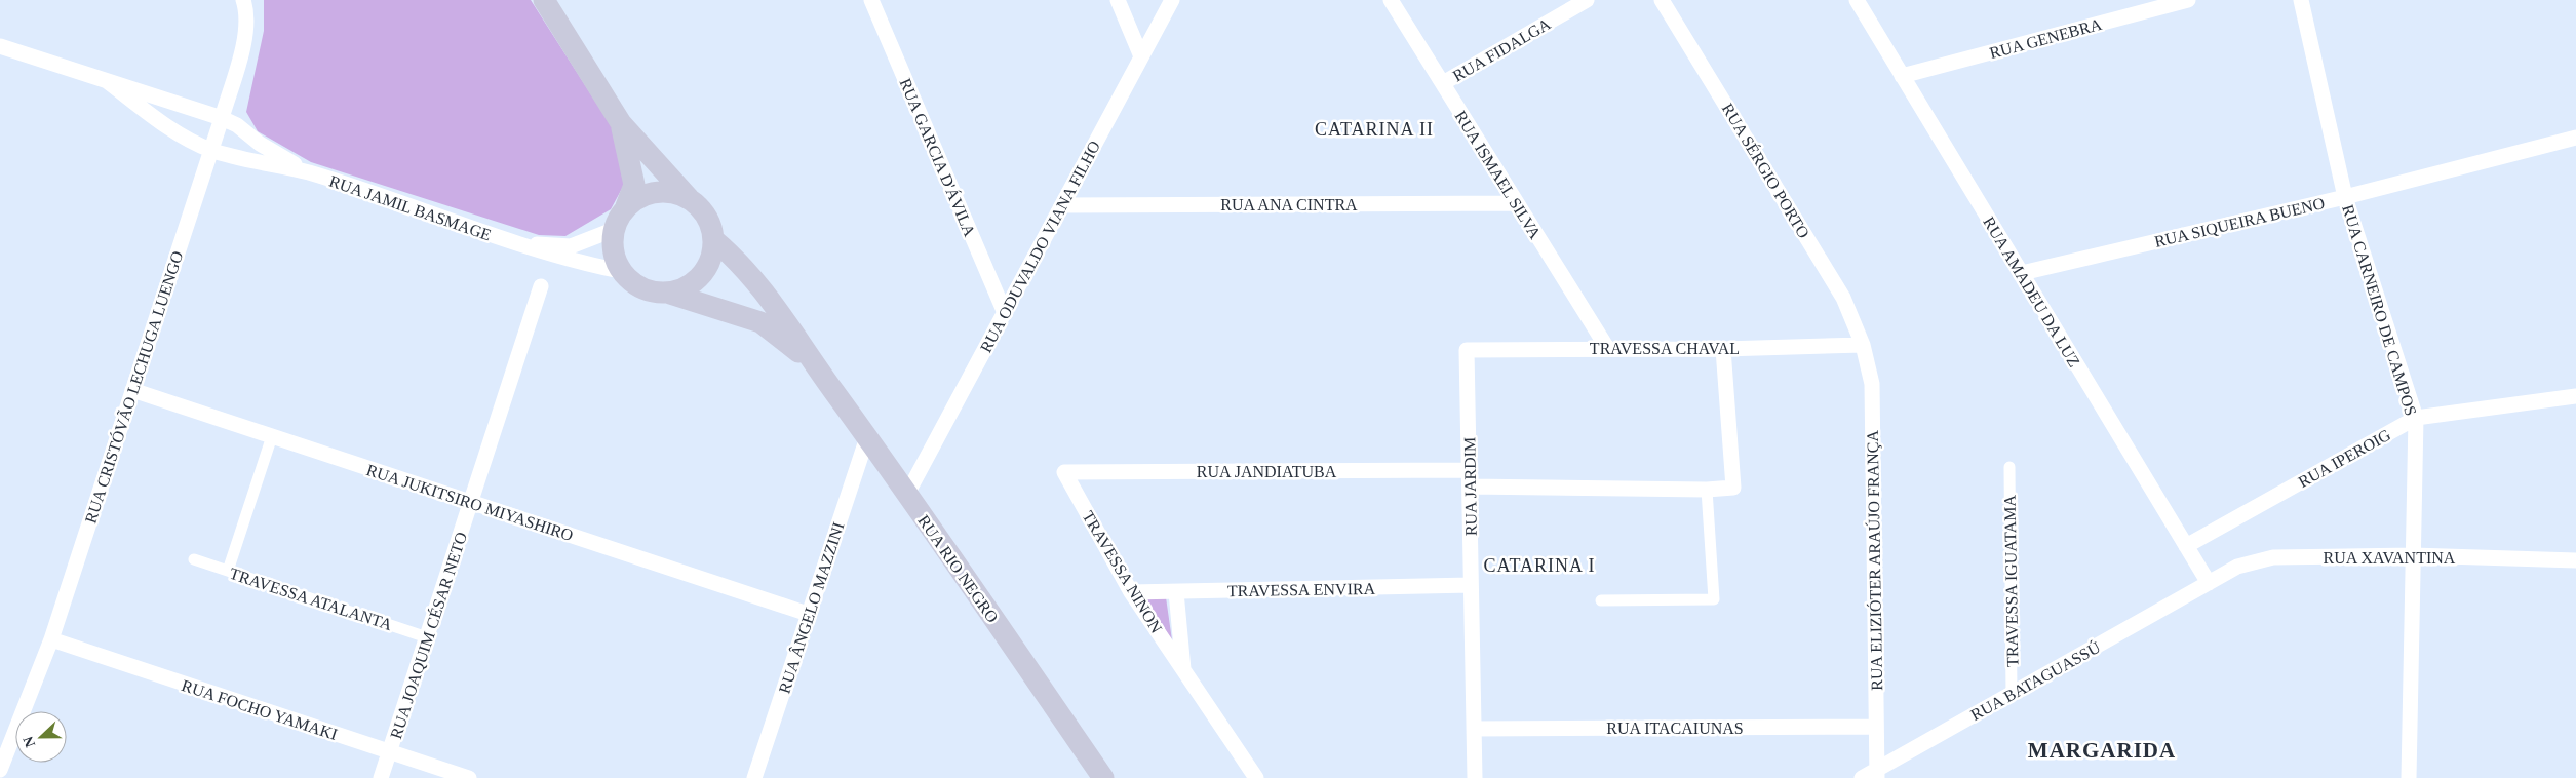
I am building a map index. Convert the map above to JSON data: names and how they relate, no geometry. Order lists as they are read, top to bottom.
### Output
{
  "streets": {
    "main road": ["RUA RIO NEGRO"],
    "street": [
      "RUA GENEBRA",
      "RUA FIDALGA",
      "RUA GARCIA D'ÁVILA",
      "RUA SÉRGIO PORTO",
      "RUA ISMAEL SILVA",
      "RUA ANA CINTRA",
      "RUA JAMIL BASMAGE",
      "RUA SIQUEIRA BUENO",
      "RUA ODUVALDO VIANA FILHO",
      "RUA AMADEU DA LUZ",
      "RUA CARNEIRO DE CAMPOS",
      "TRAVESSA CHAVAL",
      "RUA CRISTÓVÃO LECHUGA LUENGO",
      "RUA IPEROIG",
      "RUA JANDIATUBA",
      "RUA JARDIM",
      "RUA JUKITSIRO MIYASHIRO",
      "RUA XAVANTINA",
      "RUA ELIZIÓTER ARAÚJO FRANÇA",
      "TRAVESSA NINON",
      "TRAVESSA IGUATAMA",
      "TRAVESSA ENVIRA",
      "TRAVESSA ATALANTA",
      "RUA ÂNGELO MAZZINI",
      "RUA JOAQUIM CÉSAR NETO",
      "RUA BATAGUASSÚ",
      "RUA FOCHO YAMAKI",
      "RUA ITACAIUNAS"
    ]
  },
  "crossings": [
    ["RUA GENEBRA", "RUA AMADEU DA LUZ"],
    ["RUA FIDALGA", "RUA ISMAEL SILVA"],
    ["RUA GARCIA D'ÁVILA", "RUA ODUVALDO VIANA FILHO"],
    ["RUA SÉRGIO PORTO", "TRAVESSA CHAVAL"],
    ["RUA SÉRGIO PORTO", "RUA ELIZIÓTER ARAÚJO FRANÇA"],
    ["RUA ISMAEL SILVA", "RUA ANA CINTRA"],
    ["RUA ISMAEL SILVA", "TRAVESSA CHAVAL"],
    ["RUA ANA CINTRA", "RUA ODUVALDO VIANA FILHO"],
    ["RUA JAMIL BASMAGE", "RUA CRISTÓVÃO LECHUGA LUENGO"],
    ["RUA JAMIL BASMAGE", "RUA RIO NEGRO"],
    ["RUA SIQUEIRA BUENO", "RUA AMADEU DA LUZ"],
    ["RUA SIQUEIRA BUENO", "RUA CARNEIRO DE CAMPOS"],
    ["RUA ODUVALDO VIANA FILHO", "RUA RIO NEGRO"],
    ["RUA AMADEU DA LUZ", "RUA IPEROIG"],
    ["RUA AMADEU DA LUZ", "RUA XAVANTINA"],
    ["RUA AMADEU DA LUZ", "RUA BATAGUASSÚ"],
    ["RUA CARNEIRO DE CAMPOS", "RUA IPEROIG"],
    ["RUA CARNEIRO DE CAMPOS", "RUA XAVANTINA"],
    ["TRAVESSA CHAVAL", "RUA JARDIM"],
    ["TRAVESSA CHAVAL", "RUA ELIZIÓTER ARAÚJO FRANÇA"],
    ["RUA CRISTÓVÃO LECHUGA LUENGO", "RUA JUKITSIRO MIYASHIRO"],
    ["RUA CRISTÓVÃO LECHUGA LUENGO", "RUA FOCHO YAMAKI"],
    ["RUA JANDIATUBA", "RUA JARDIM"],
    ["RUA JANDIATUBA", "TRAVESSA NINON"],
    ["RUA JARDIM", "TRAVESSA ENVIRA"],
    ["RUA JARDIM", "RUA ITACAIUNAS"],
    ["RUA JUKITSIRO MIYASHIRO", "RUA ÂNGELO MAZZINI"],
    ["RUA JUKITSIRO MIYASHIRO", "RUA JOAQUIM CÉSAR NETO"],
    ["RUA XAVANTINA", "RUA BATAGUASSÚ"],
    ["RUA ELIZIÓTER ARAÚJO FRANÇA", "RUA BATAGUASSÚ"],
    ["RUA ELIZIÓTER ARAÚJO FRANÇA", "RUA ITACAIUNAS"],
    ["RUA RIO NEGRO", "RUA ÂNGELO MAZZINI"],
    ["TRAVESSA NINON", "TRAVESSA ENVIRA"],
    ["TRAVESSA IGUATAMA", "RUA BATAGUASSÚ"],
    ["TRAVESSA ATALANTA", "RUA JOAQUIM CÉSAR NETO"],
    ["RUA JOAQUIM CÉSAR NETO", "RUA FOCHO YAMAKI"]
  ],
  "districts": ["CATARINA II", "CATARINA I", "MARGARIDA"],
  "north": "left"
}
